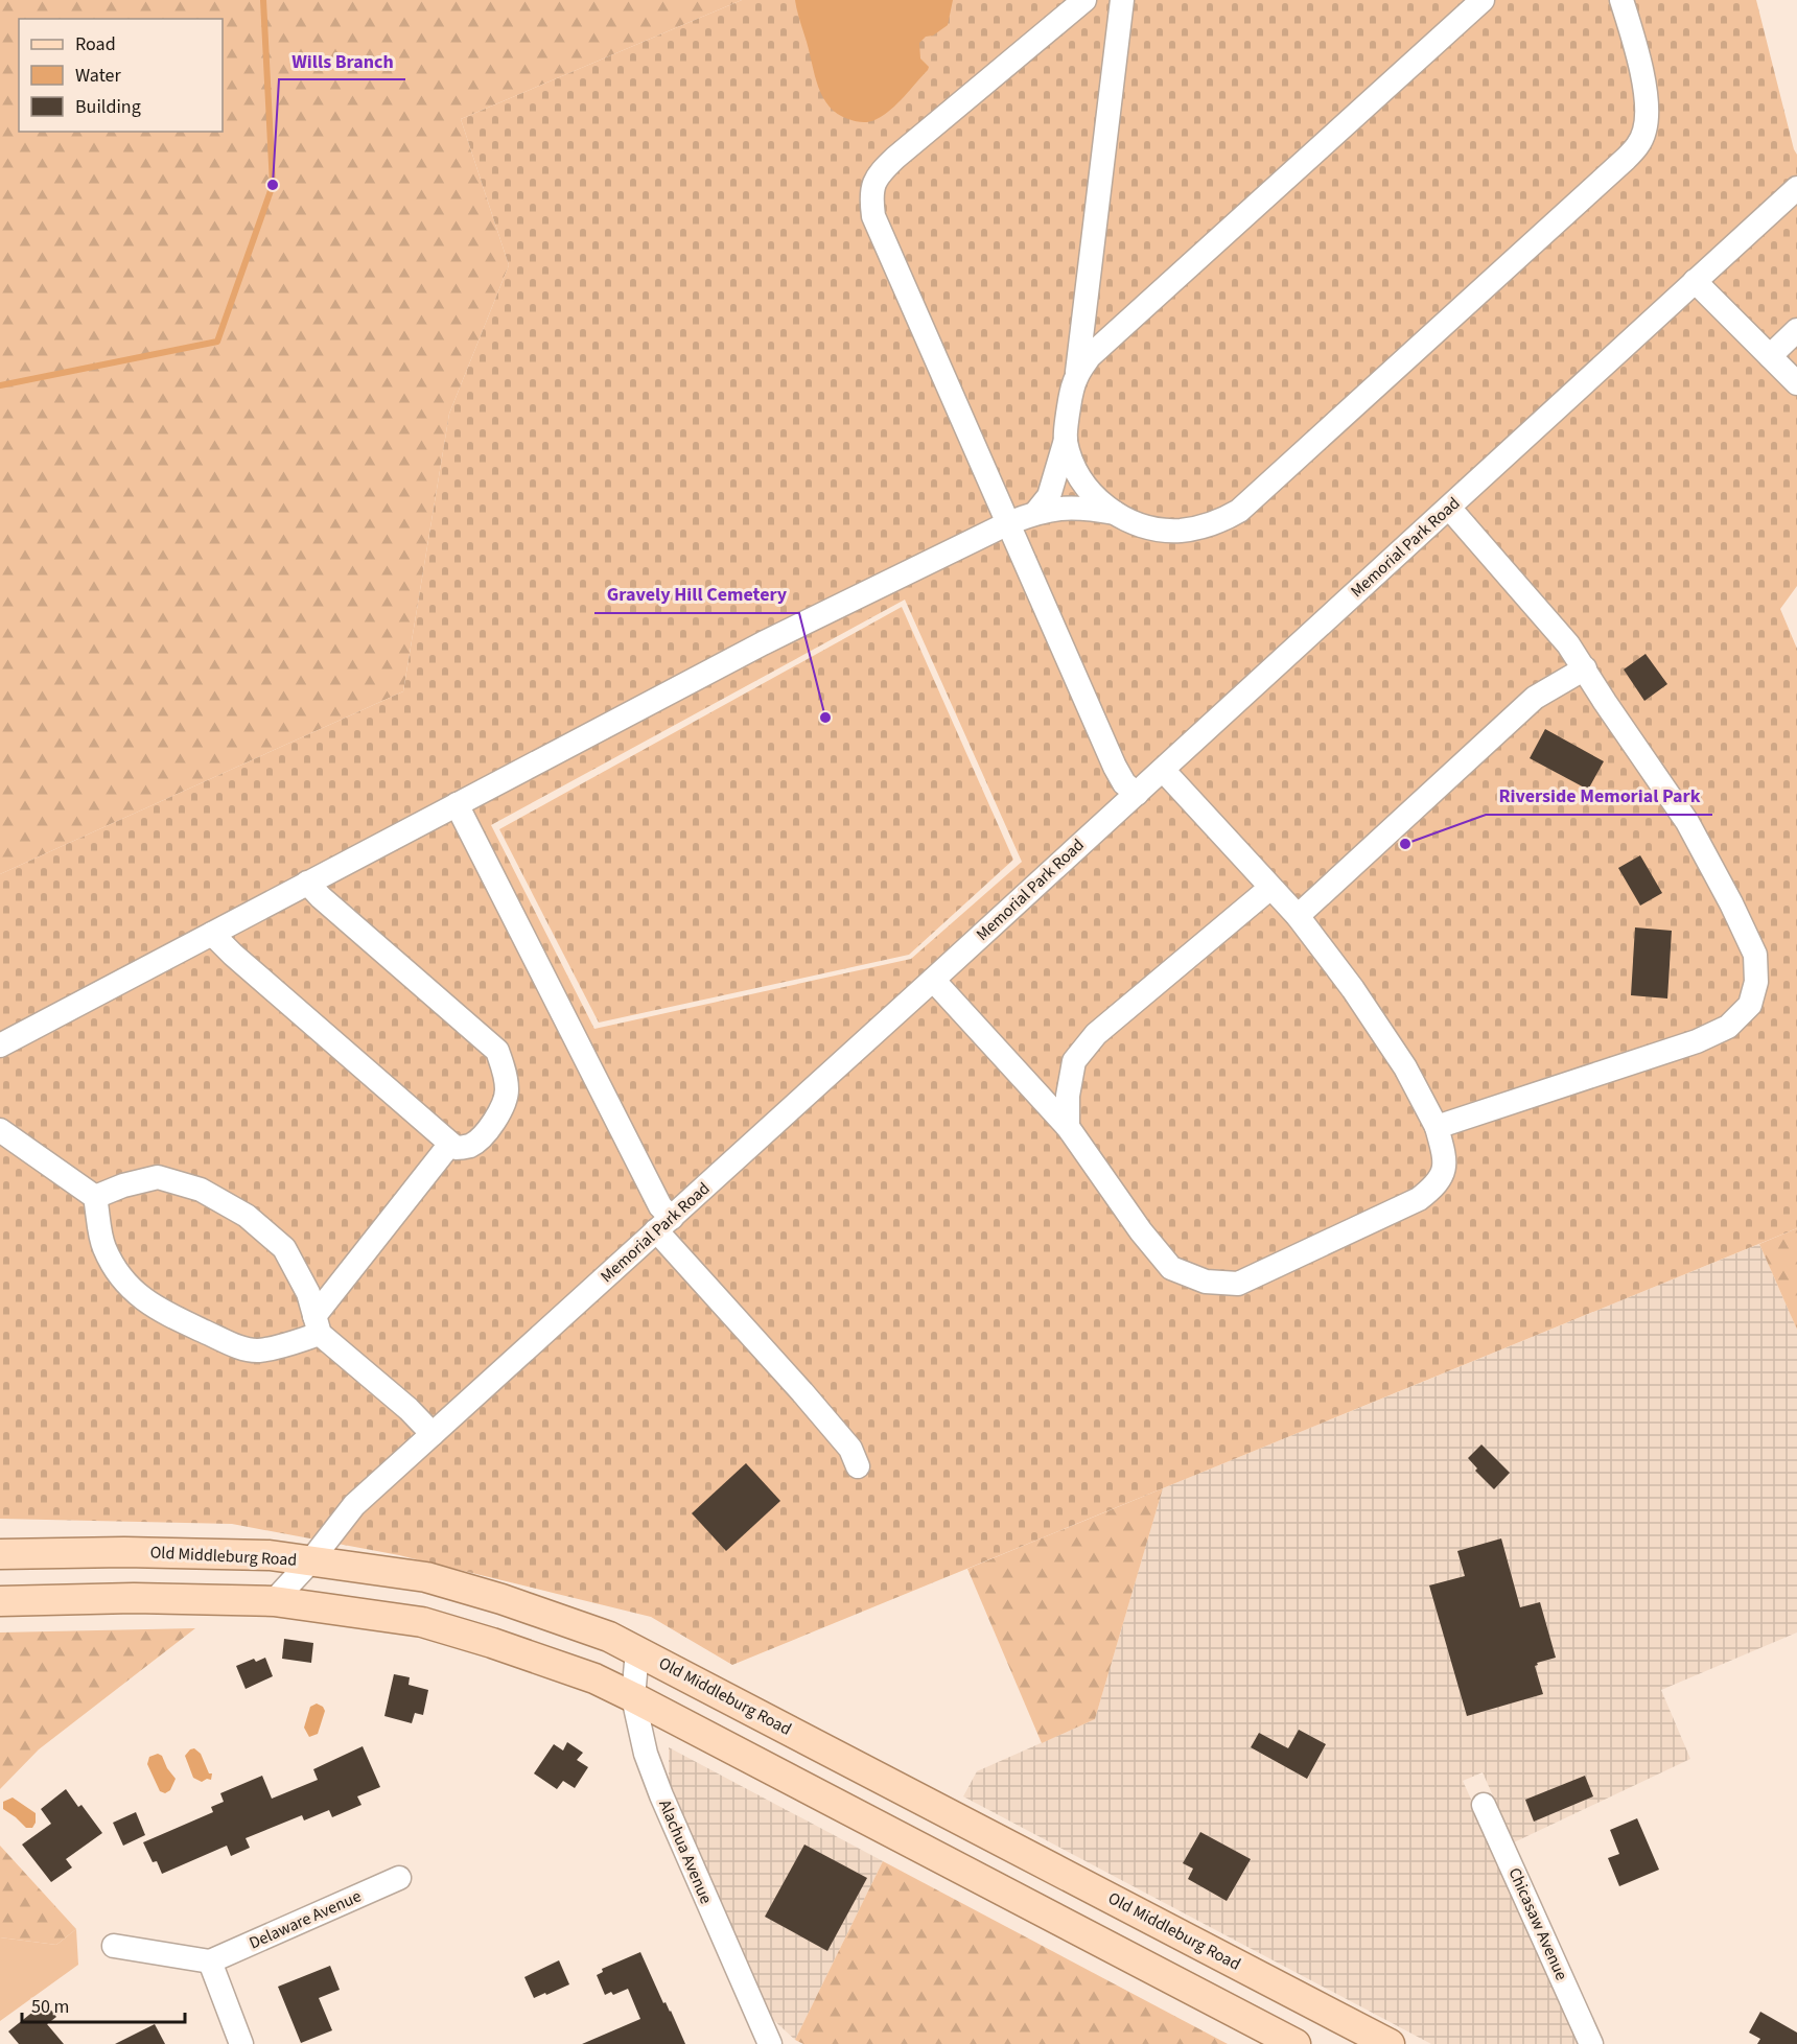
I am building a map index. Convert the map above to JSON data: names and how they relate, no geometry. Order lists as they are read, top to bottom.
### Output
{
  "streets": {
    "main road": ["Old Middleburg Road"],
    "street": [
      "Memorial Park Road",
      "Alachua Avenue",
      "Delaware Avenue",
      "Chicasaw Avenue"
    ]
  },
  "crossings": [
    ["Memorial Park Road", "Old Middleburg Road"],
    ["Old Middleburg Road", "Alachua Avenue"]
  ],
  "places": ["Wills Branch", "Gravely Hill Cemetery", "Riverside Memorial Park"],
  "legend": ["Road", "Water", "Building"],
  "scale_bar": "50 m"
}
